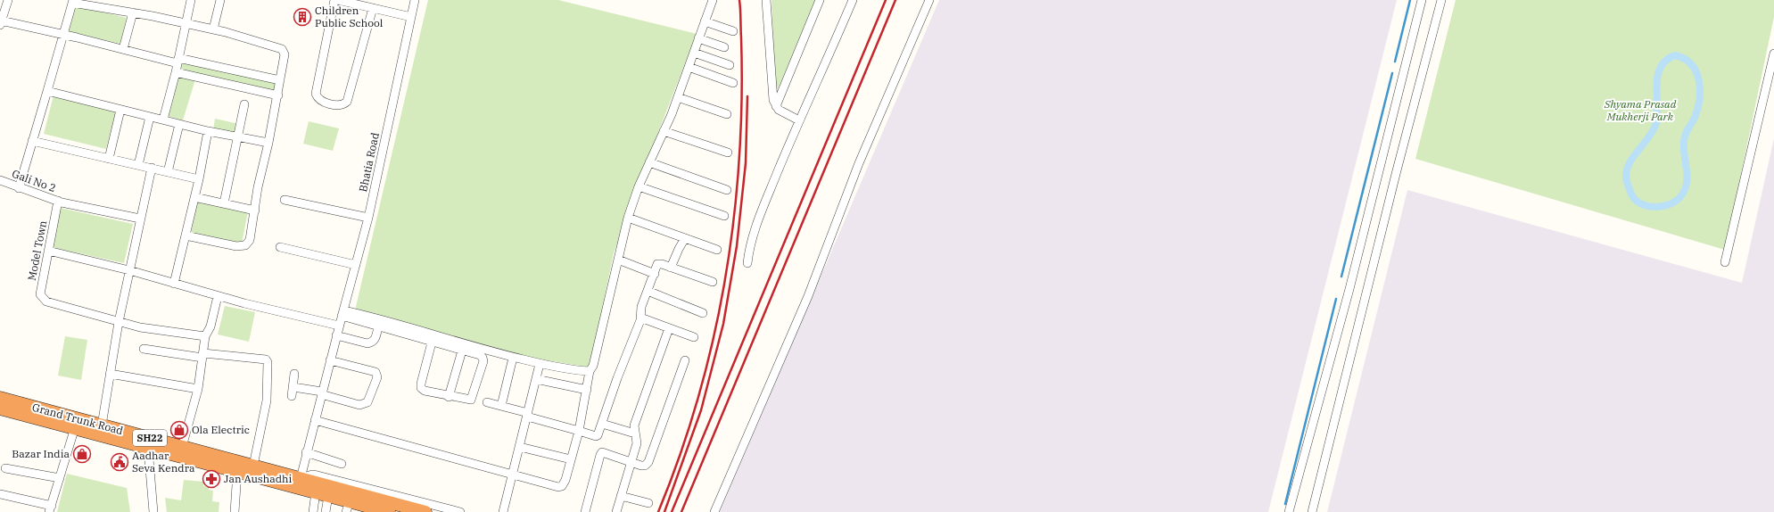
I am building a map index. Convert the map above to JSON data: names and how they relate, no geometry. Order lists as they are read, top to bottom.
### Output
{
  "streets": {
    "highway": ["Grand Trunk Road", "SH22"],
    "street": ["Bhatia Road", "Gali No 2", "Model Town"]
  },
  "crossings": [
    ["Bhatia Road", "Grand Trunk Road"],
    ["Bhatia Road", "SH22"],
    ["Gali No 2", "Model Town"],
    ["Grand Trunk Road", "SH22"]
  ],
  "parks": ["Shyama Prasad Mukherji Park"],
  "places": {
    "building": ["Children Public School"],
    "shop": ["Ola Electric", "Bazar India"],
    "public building": ["Aadhar Seva Kendra"],
    "pharmacy": ["Jan Aushadhi"]
  }
}
